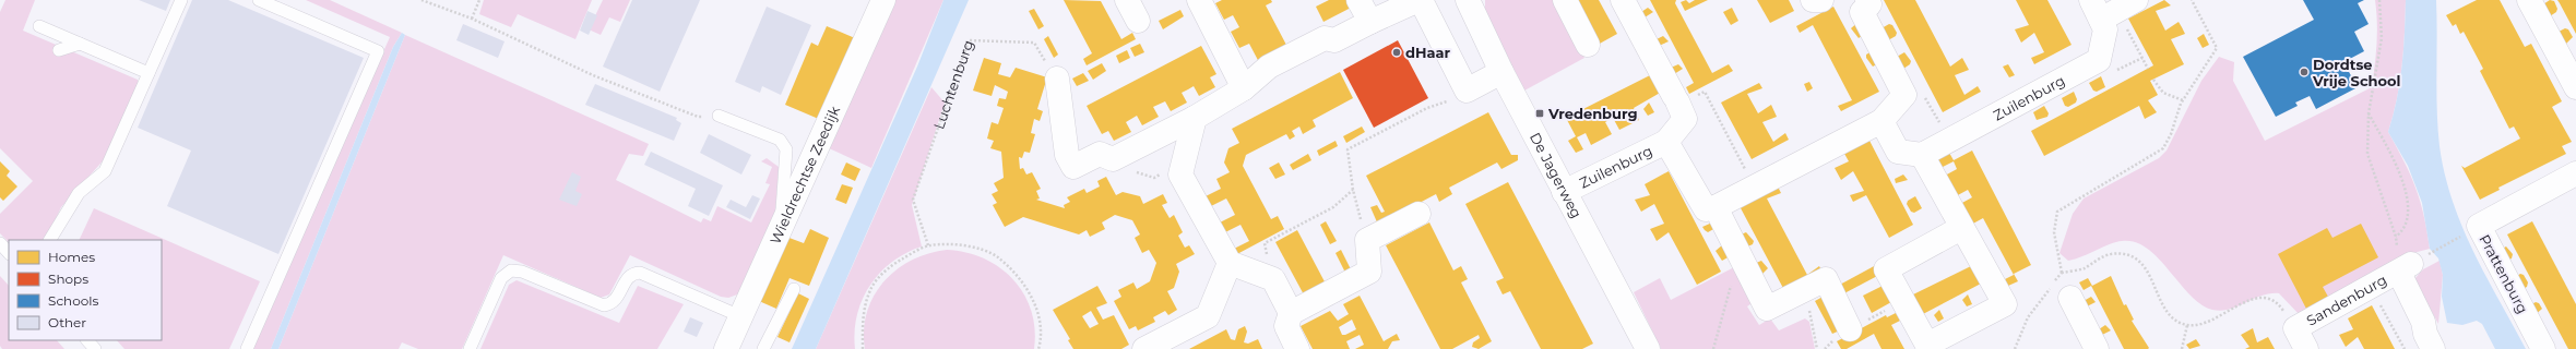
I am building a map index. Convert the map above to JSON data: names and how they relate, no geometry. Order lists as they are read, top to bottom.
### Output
{
  "streets": {
    "street": [
      "Zuilenburg",
      "Wieldrechtse Zeedijk",
      "De Jagerweg",
      "Prattenburg",
      "Sandenburg"
    ],
    "path": ["Luchtenburg"]
  },
  "crossings": [
    ["Zuilenburg", "De Jagerweg"]
  ],
  "places": {
    "other": ["dHaar", "Dordtse Vrije School"],
    "transit": ["Vredenburg"]
  },
  "legend": [
    "Homes",
    "Shops",
    "Schools",
    "Other"
  ]
}
